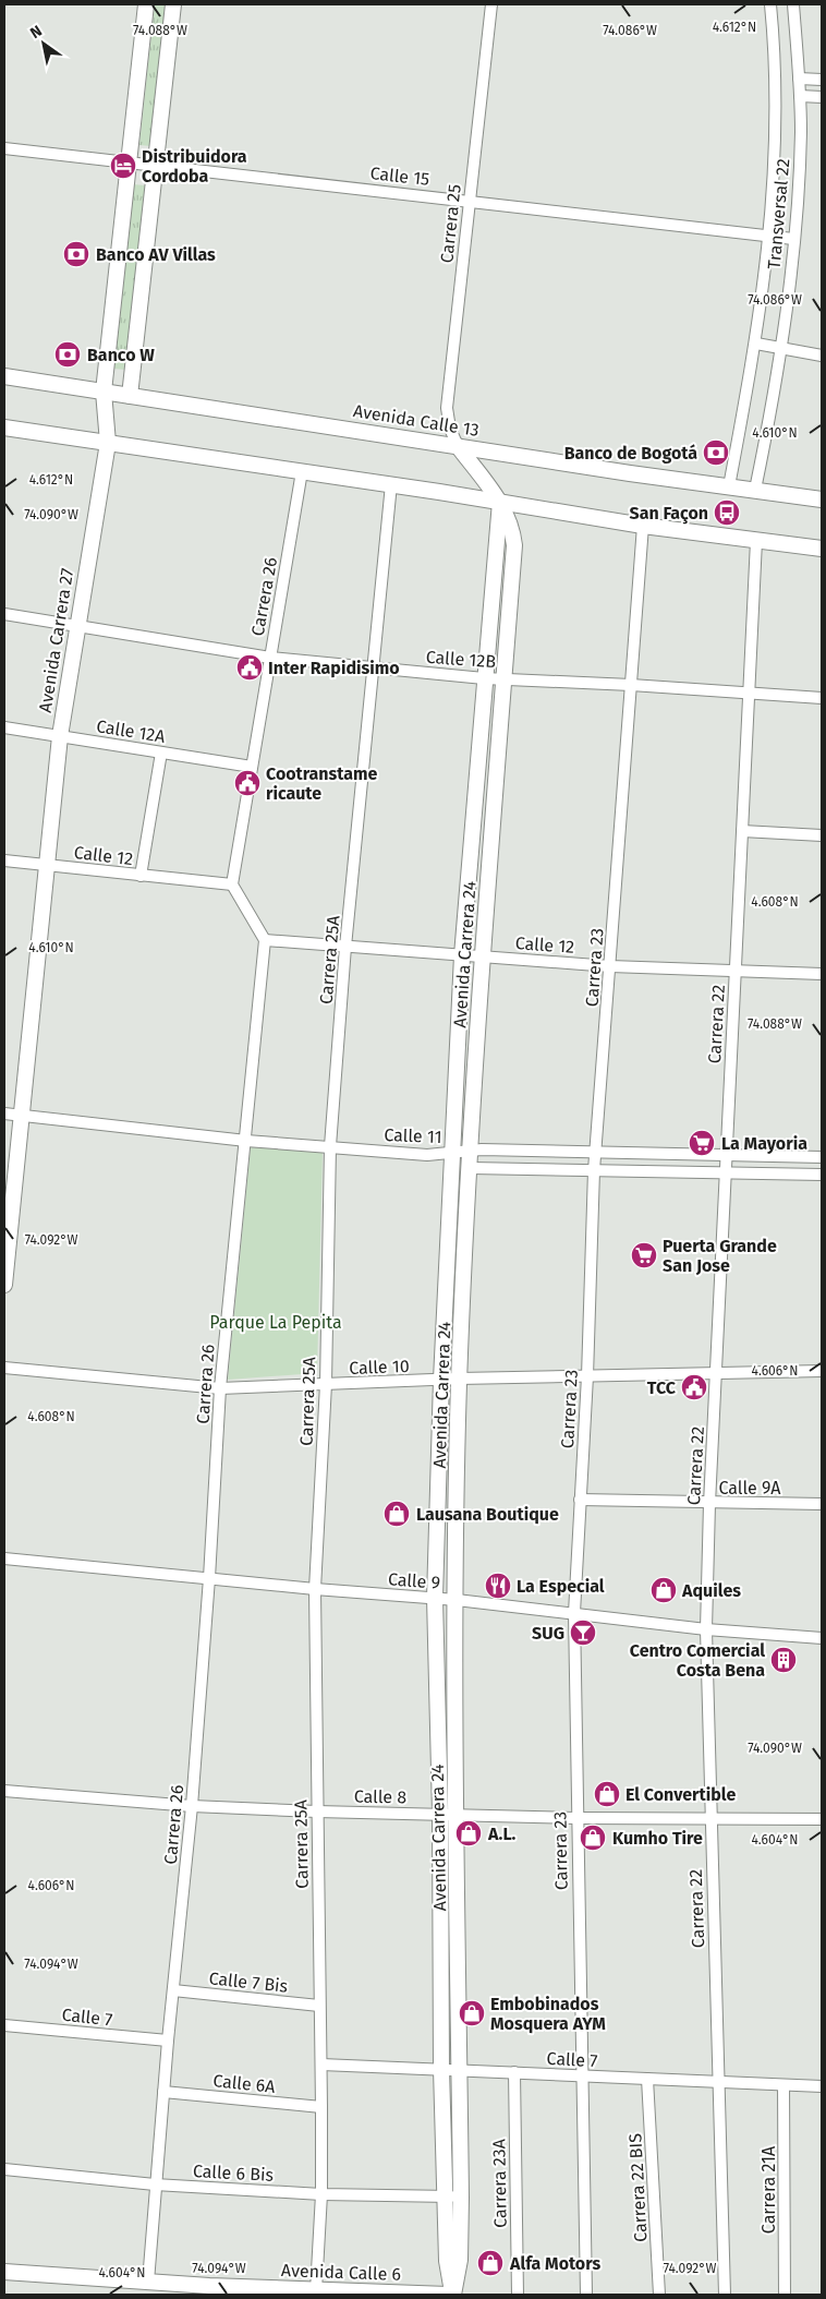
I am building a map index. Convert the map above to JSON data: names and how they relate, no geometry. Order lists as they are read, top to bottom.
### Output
{
  "streets": {
    "main road": [
      "Avenida Calle 13",
      "Avenida Carrera 27",
      "Avenida Carrera 24",
      "Avenida Calle 6"
    ],
    "street": [
      "Calle 15",
      "Transversal 22",
      "Carrera 25",
      "Carrera 26",
      "Calle 12B",
      "Calle 12A",
      "Calle 12",
      "Carrera 25A",
      "Carrera 23",
      "Carrera 22",
      "Calle 11",
      "Calle 10",
      "Calle 9A",
      "Calle 9",
      "Calle 8",
      "Calle 7 Bis",
      "Calle 7",
      "Calle 6A",
      "Calle 6 Bis",
      "Carrera 23A",
      "Carrera 22 BIS",
      "Carrera 21A"
    ]
  },
  "crossings": [
    ["Calle 15", "Transversal 22"],
    ["Calle 15", "Carrera 25"],
    ["Calle 15", "Avenida Carrera 27"],
    ["Transversal 22", "Avenida Calle 13"],
    ["Carrera 25", "Avenida Calle 13"],
    ["Carrera 25", "Avenida Carrera 24"],
    ["Avenida Calle 13", "Avenida Carrera 27"],
    ["Avenida Calle 13", "Avenida Carrera 24"],
    ["Carrera 26", "Calle 12B"],
    ["Carrera 26", "Calle 12A"],
    ["Carrera 26", "Calle 12"],
    ["Carrera 26", "Calle 11"],
    ["Carrera 26", "Calle 10"],
    ["Carrera 26", "Calle 9"],
    ["Carrera 26", "Calle 8"],
    ["Carrera 26", "Calle 7 Bis"],
    ["Carrera 26", "Calle 7"],
    ["Carrera 26", "Calle 6A"],
    ["Carrera 26", "Calle 6 Bis"],
    ["Carrera 26", "Avenida Calle 6"],
    ["Avenida Carrera 27", "Calle 12B"],
    ["Avenida Carrera 27", "Calle 12A"],
    ["Avenida Carrera 27", "Calle 12"],
    ["Avenida Carrera 27", "Calle 11"],
    ["Calle 12B", "Avenida Carrera 24"],
    ["Calle 12B", "Carrera 25A"],
    ["Calle 12B", "Carrera 23"],
    ["Calle 12B", "Carrera 22"],
    ["Calle 12", "Avenida Carrera 24"],
    ["Calle 12", "Carrera 25A"],
    ["Calle 12", "Carrera 23"],
    ["Calle 12", "Carrera 22"],
    ["Avenida Carrera 24", "Calle 11"],
    ["Avenida Carrera 24", "Calle 10"],
    ["Avenida Carrera 24", "Calle 9"],
    ["Avenida Carrera 24", "Calle 8"],
    ["Avenida Carrera 24", "Calle 7"],
    ["Avenida Carrera 24", "Calle 6 Bis"],
    ["Carrera 25A", "Calle 11"],
    ["Carrera 25A", "Calle 10"],
    ["Carrera 25A", "Calle 9"],
    ["Carrera 25A", "Calle 8"],
    ["Carrera 25A", "Calle 7 Bis"],
    ["Carrera 25A", "Calle 7"],
    ["Carrera 25A", "Calle 6A"],
    ["Carrera 25A", "Calle 6 Bis"],
    ["Carrera 25A", "Avenida Calle 6"],
    ["Carrera 23", "Calle 11"],
    ["Carrera 23", "Calle 10"],
    ["Carrera 23", "Calle 9A"],
    ["Carrera 23", "Calle 9"],
    ["Carrera 23", "Calle 8"],
    ["Carrera 23", "Calle 7"],
    ["Carrera 22", "Calle 11"],
    ["Carrera 22", "Calle 10"],
    ["Carrera 22", "Calle 9A"],
    ["Carrera 22", "Calle 9"],
    ["Carrera 22", "Calle 8"],
    ["Carrera 22", "Calle 7"],
    ["Calle 7", "Carrera 23A"],
    ["Calle 7", "Carrera 22 BIS"],
    ["Calle 7", "Carrera 21A"]
  ],
  "parks": ["Parque La Pepita"],
  "places": {
    "hotel": ["Distribuidora Cordoba"],
    "bank": ["Banco AV Villas", "Banco W", "Banco de Bogotá"],
    "bus stop": ["San Façon"],
    "public building": ["Inter Rapidisimo", "Cootranstame ricaute", "TCC"],
    "supermarket": ["La Mayoria", "Puerta Grande San Jose"],
    "shop": [
      "Lausana Boutique",
      "Aquiles",
      "El Convertible",
      "A.L.",
      "Kumho Tire",
      "Embobinados Mosquera AYM",
      "Alfa Motors"
    ],
    "restaurant": ["La Especial"],
    "bar": ["SUG"],
    "building": ["Centro Comercial Costa Bena"]
  },
  "north": "top left",
  "coordinates": [
    "4.612°N",
    "74.088°W",
    "74.086°W",
    "4.610°N",
    "74.090°W",
    "4.608°N",
    "74.092°W",
    "4.606°N",
    "4.604°N",
    "74.094°W"
  ]
}
